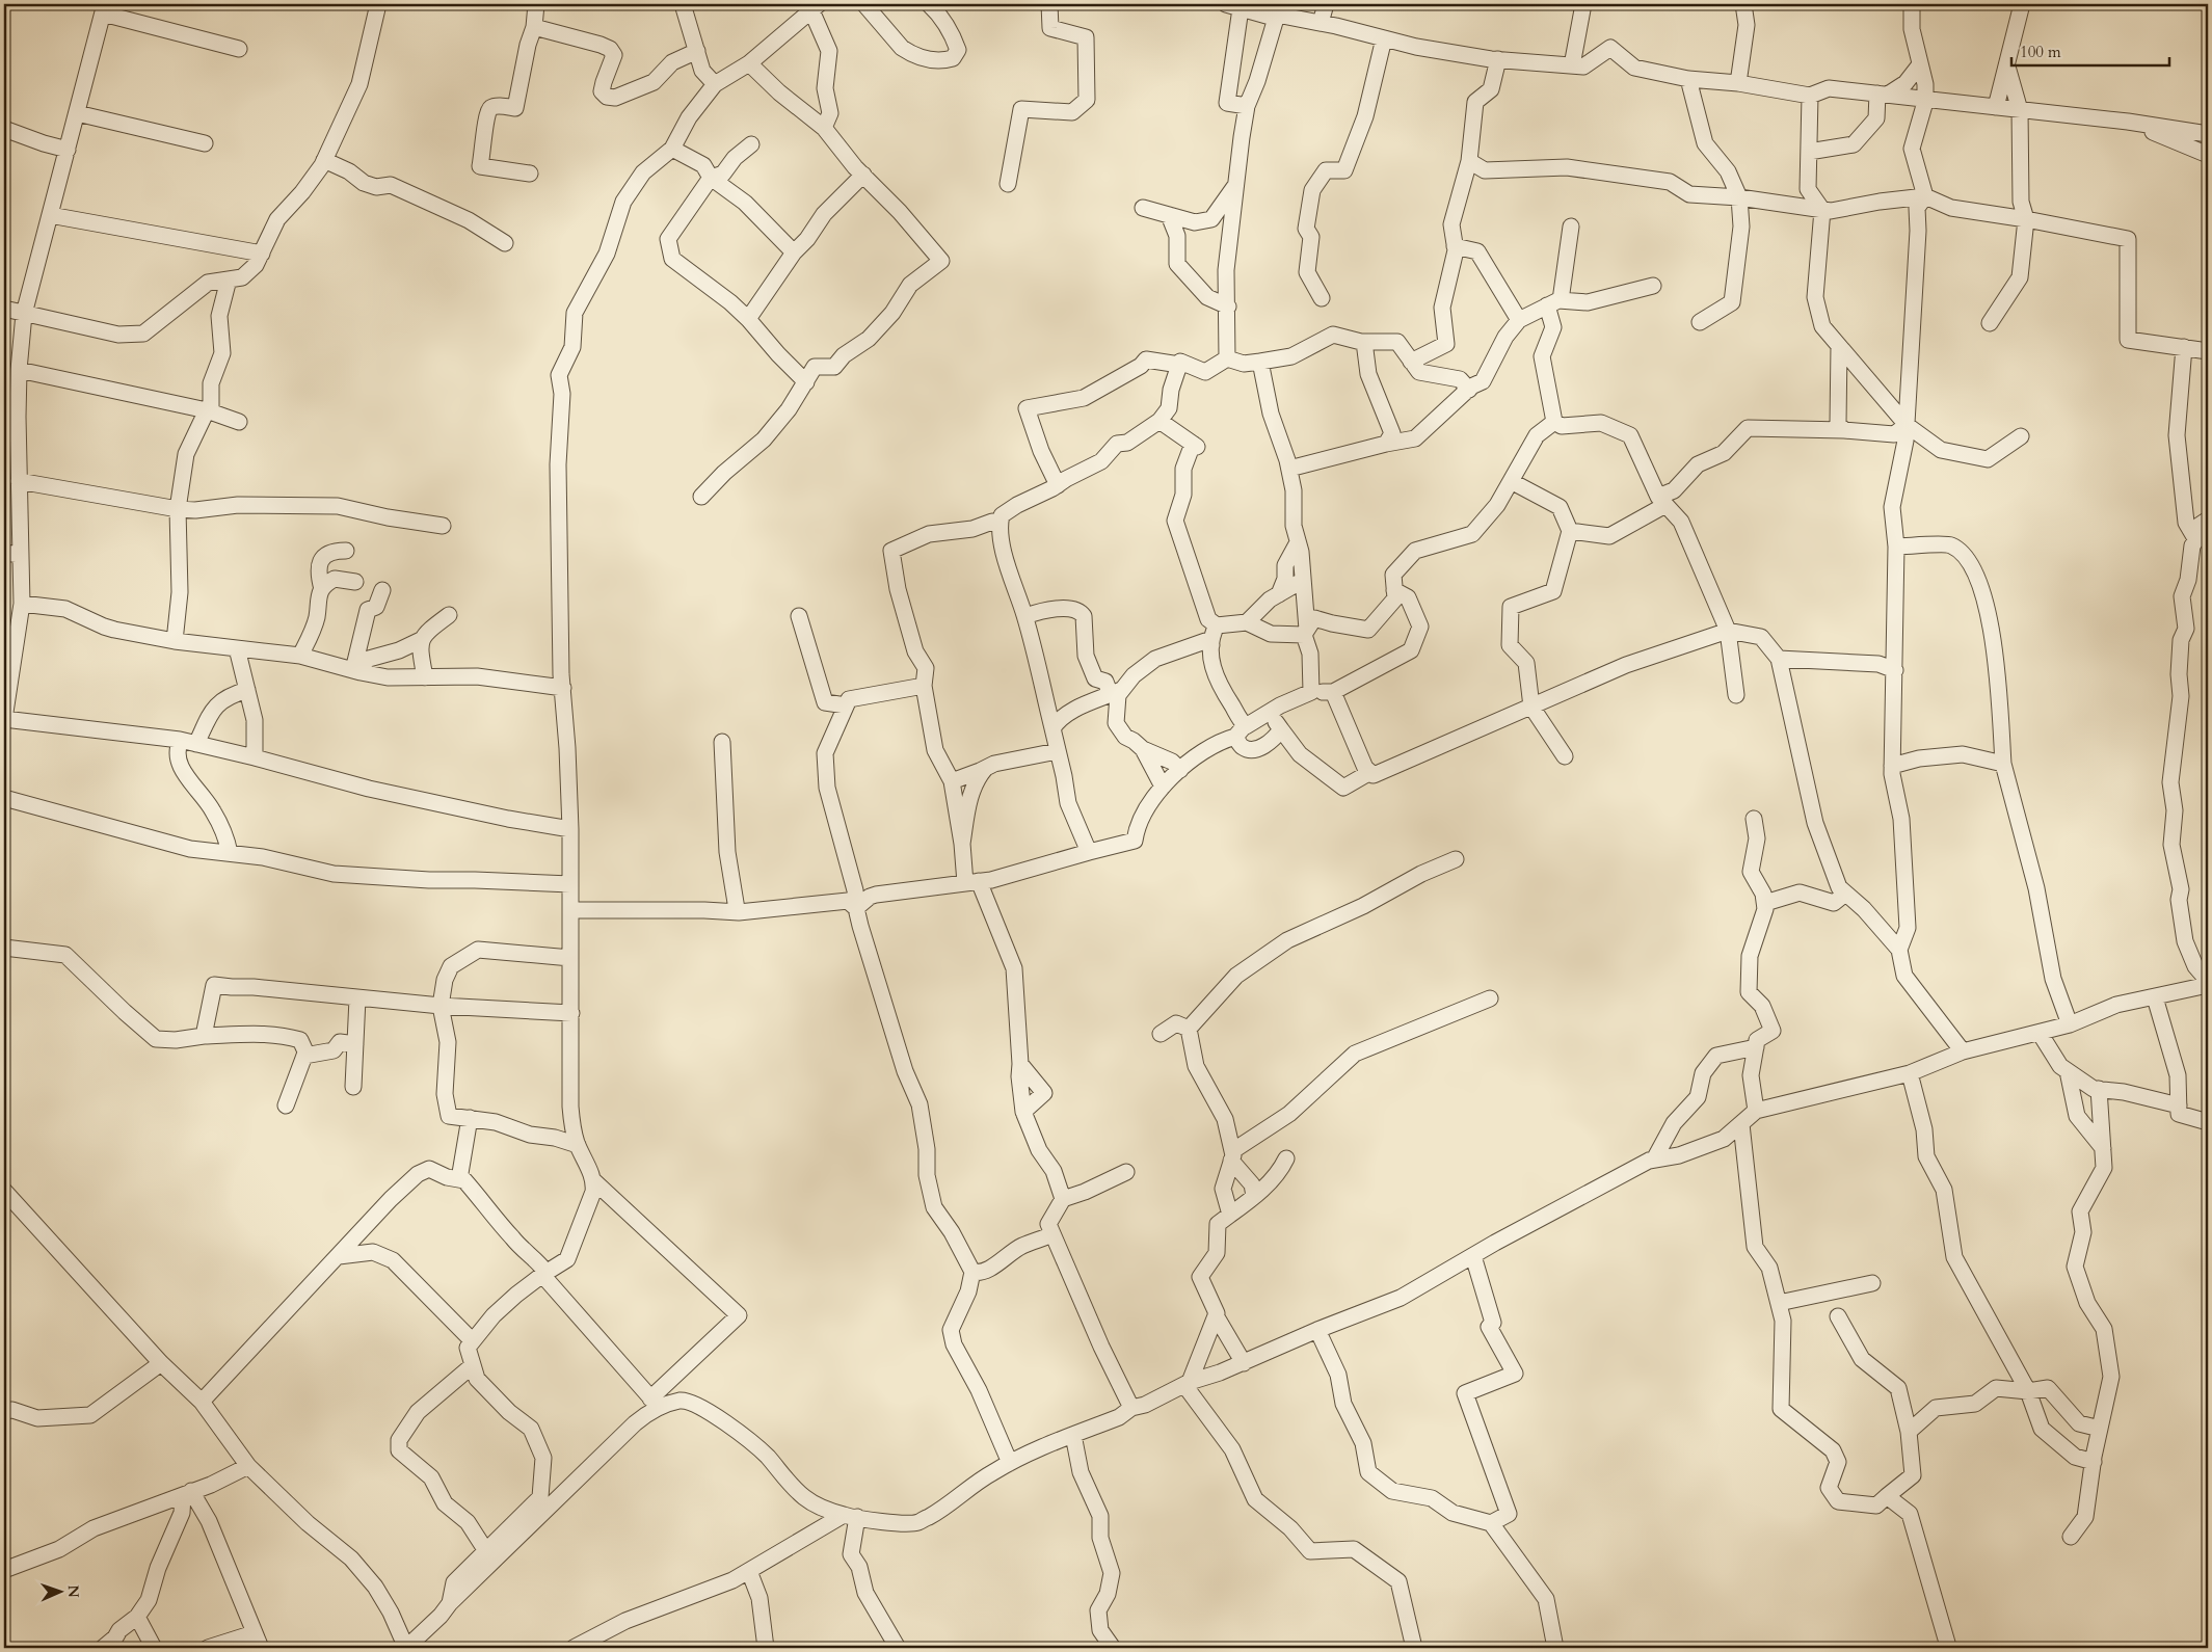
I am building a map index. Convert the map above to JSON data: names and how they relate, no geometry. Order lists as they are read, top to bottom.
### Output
{
  "scale_bar": "100 m",
  "north": "right"
}
